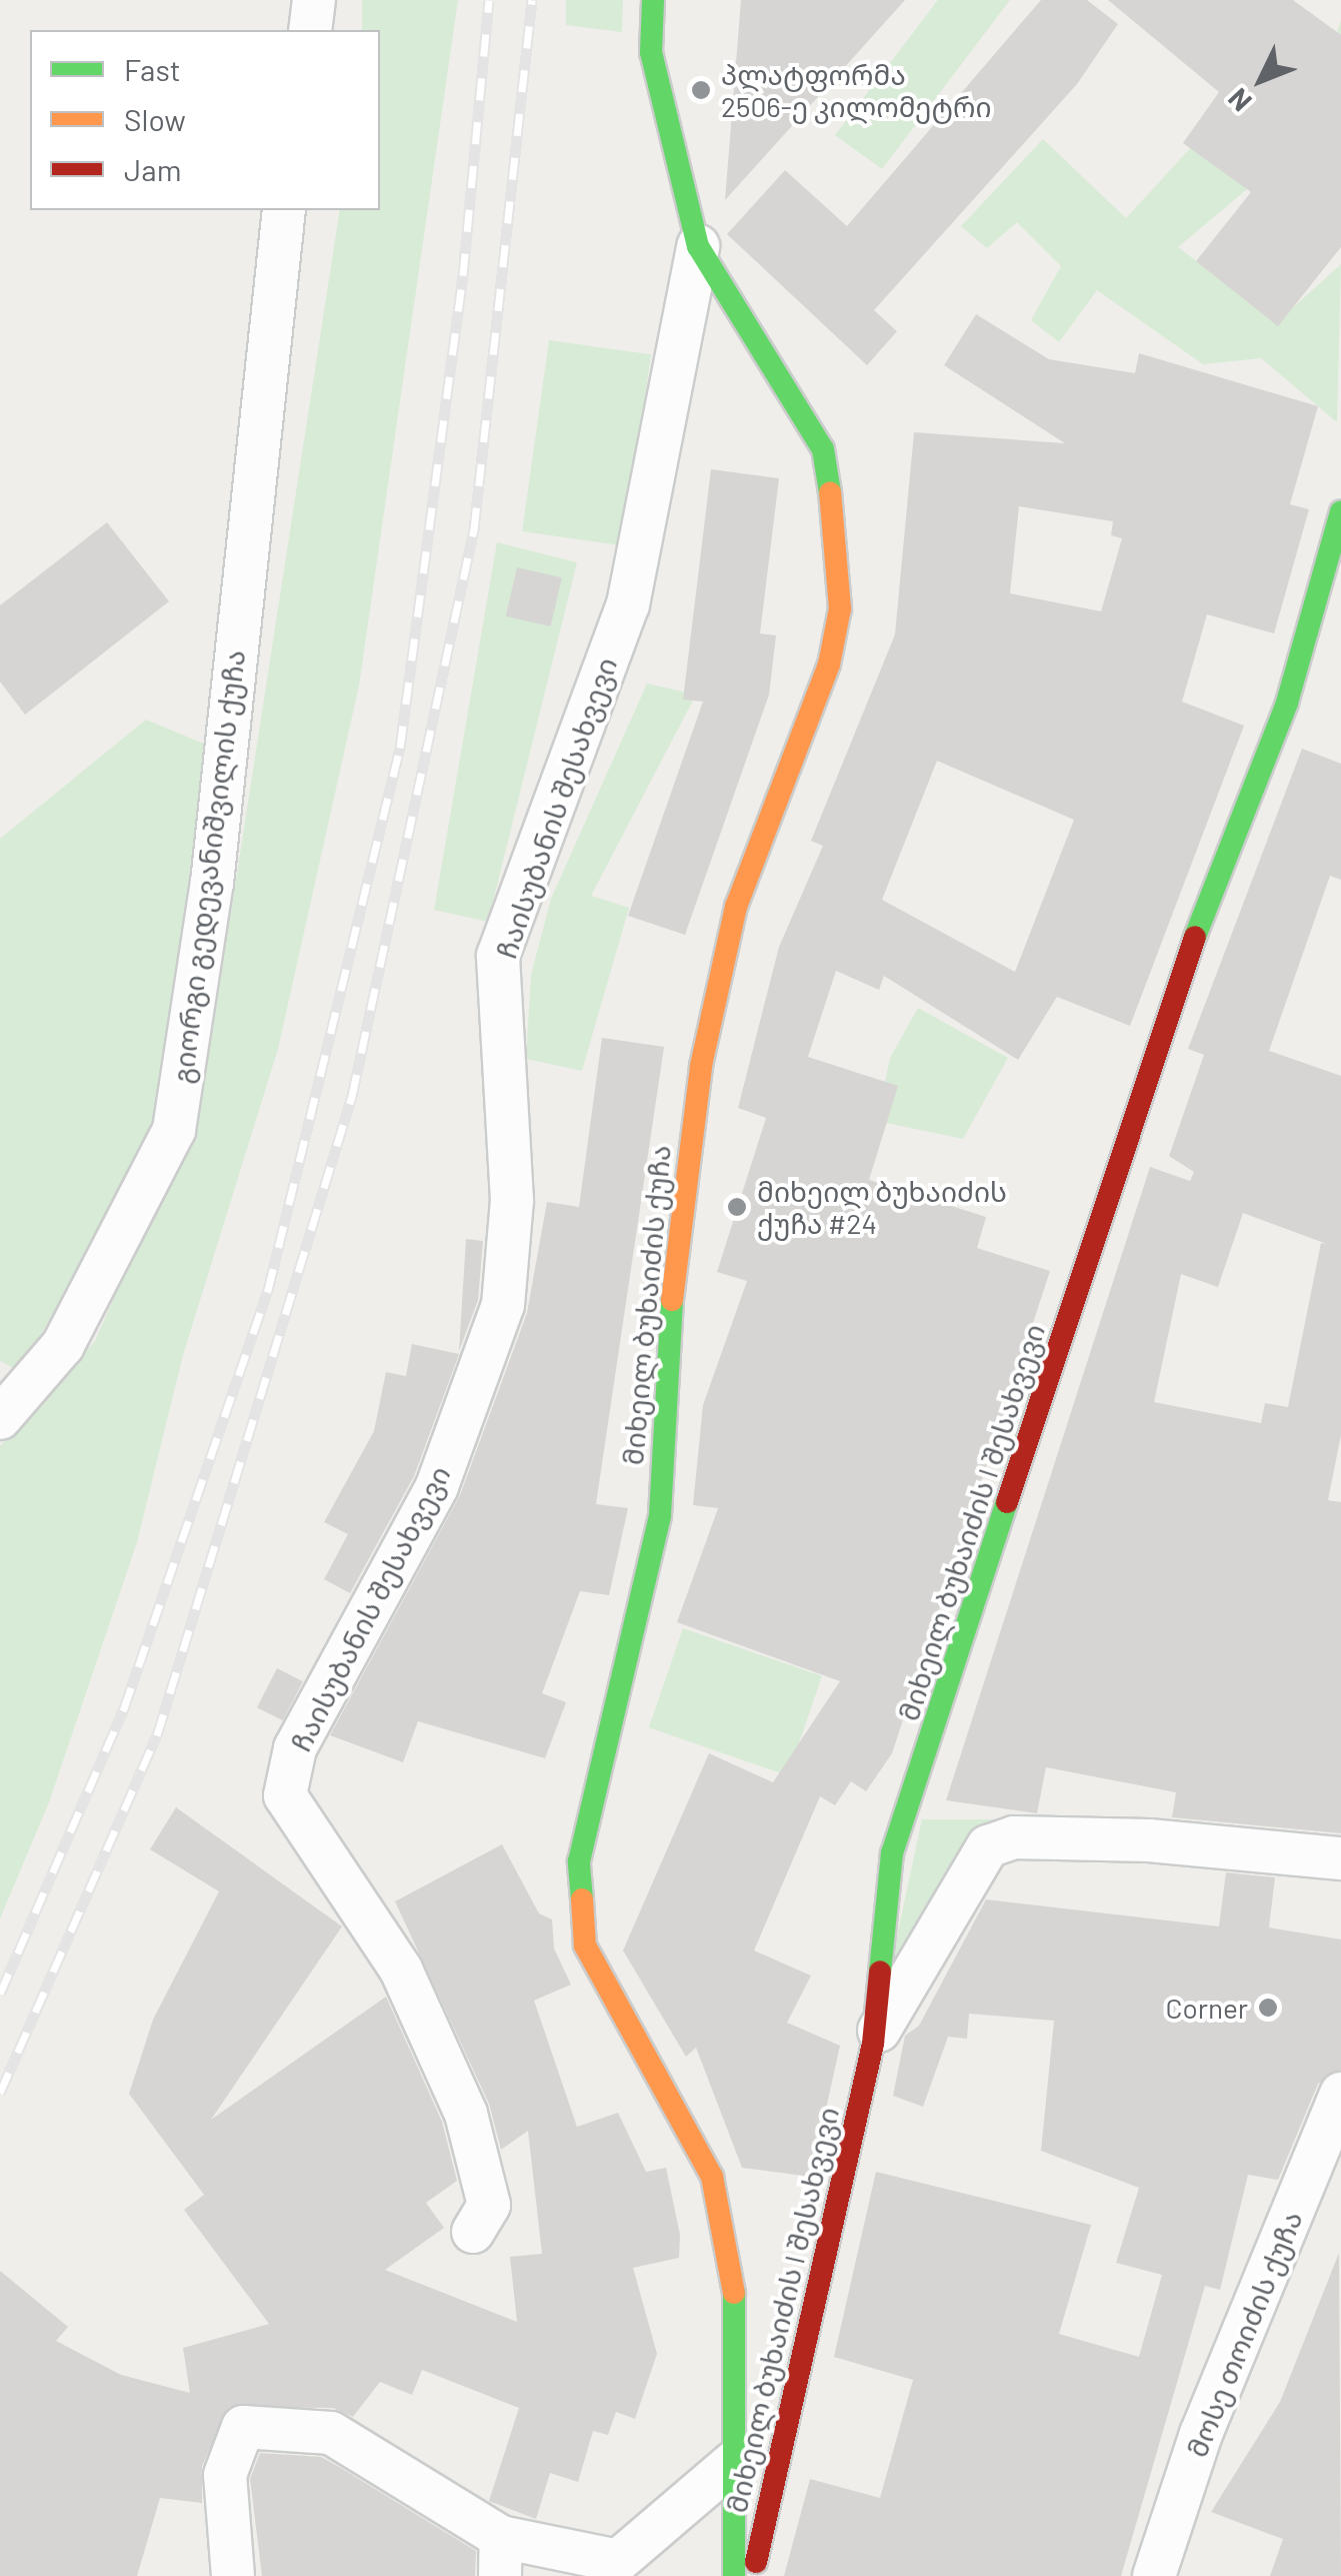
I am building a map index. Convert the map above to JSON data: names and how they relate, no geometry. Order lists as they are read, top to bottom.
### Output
{
  "streets": {
    "street": [
      "ჩაისუბანის შესახვევი",
      "გიორგი გედევანიშვილის ქუჩა",
      "მიხეილ ბუხაიძის ქუჩა",
      "მიხეილ ბუხაიძის I შესახვევი",
      "მოსე თოიძის ქუჩა"
    ]
  },
  "crossings": [
    ["ჩაისუბანის შესახვევი", "მიხეილ ბუხაიძის ქუჩა"]
  ],
  "places": ["პლატფორმა 2506-ე კილომეტრი", "მიხეილ ბუხაიძის ქუჩა #24", "Corner"],
  "legend": ["Fast", "Slow", "Jam"],
  "north": "bottom left"
}
